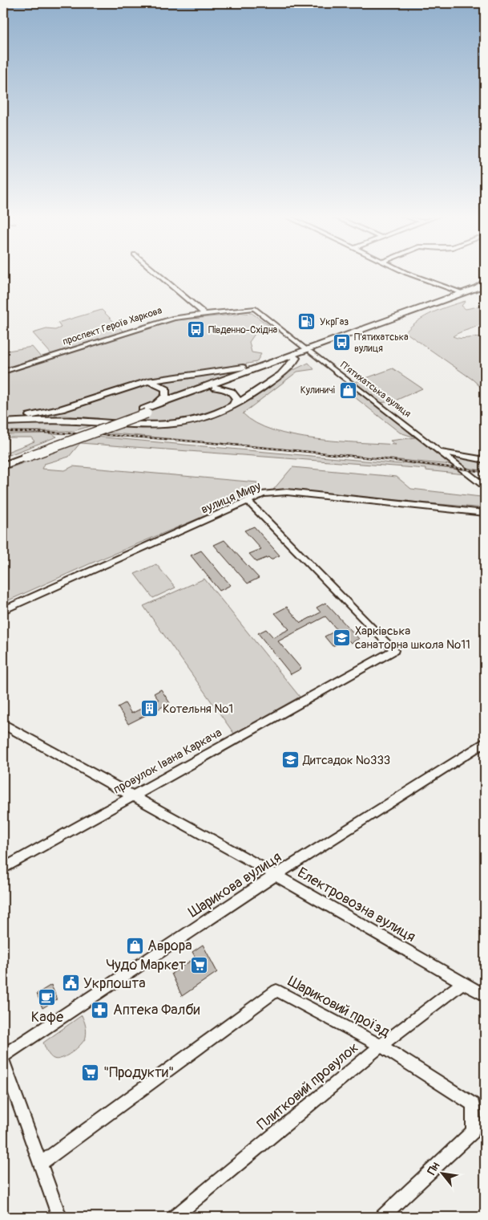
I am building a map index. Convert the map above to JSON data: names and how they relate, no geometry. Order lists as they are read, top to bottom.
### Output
{
  "streets": {
    "street": [
      "проспект Героїв Харкова",
      "П’ятихатська вулиця",
      "вулиця Миру",
      "провулок Івана Каркача",
      "Шарикова вулиця",
      "Електровозна вулиця",
      "Шариковий проїзд",
      "Плитковий провулок"
    ]
  },
  "crossings": [
    ["проспект Героїв Харкова", "П’ятихатська вулиця"],
    ["вулиця Миру", "провулок Івана Каркача"],
    ["провулок Івана Каркача", "Електровозна вулиця"],
    ["Шарикова вулиця", "Електровозна вулиця"],
    ["Електровозна вулиця", "Плитковий провулок"],
    ["Шариковий проїзд", "Плитковий провулок"]
  ],
  "places": {
    "fuel station": ["УкрГаз"],
    "bus stop": ["Південно-Східна", "П'ятихатська вулиця"],
    "shop": ["Кулиничі", "Аврора"],
    "school or university": ["Харківська санаторна школа №11", "Дитсадок №333"],
    "building": ["Котельня №1"],
    "supermarket": ["Чудо Маркет", "\"Продукти\""],
    "public building": ["Укрпошта"],
    "cafe": ["Кафе"],
    "pharmacy": ["Аптека Фалби"]
  },
  "north": "top left"
}
